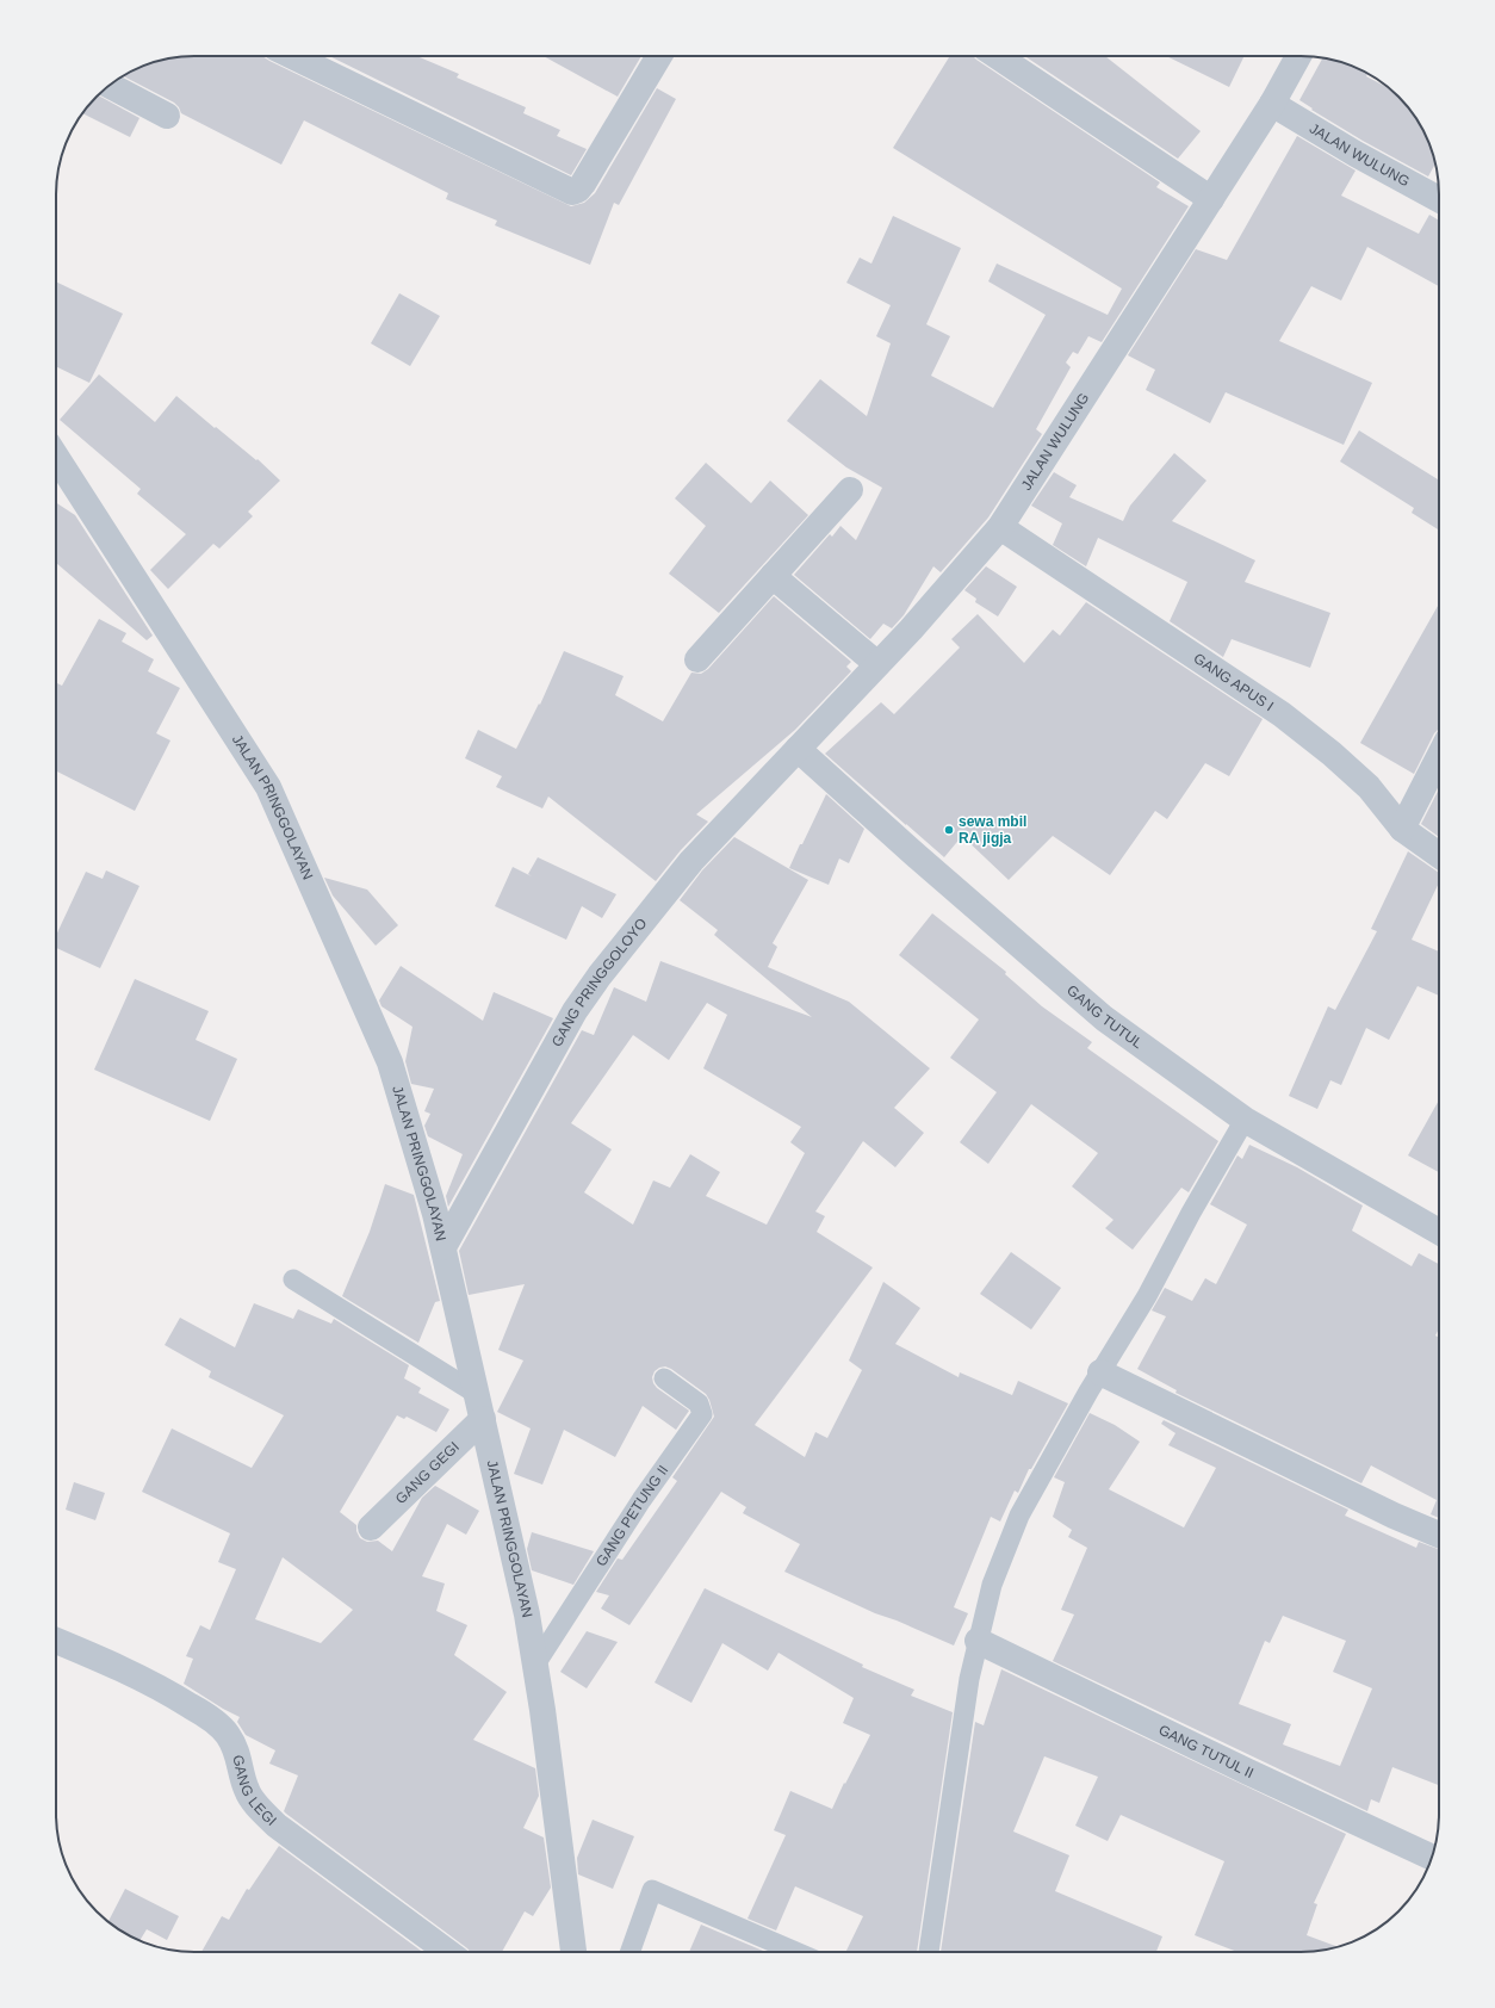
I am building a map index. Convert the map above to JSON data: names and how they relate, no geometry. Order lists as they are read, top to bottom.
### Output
{
  "streets": {
    "street": [
      "JALAN WULUNG",
      "GANG APUS I",
      "JALAN PRINGGOLAYAN",
      "GANG PRINGGOLOYO",
      "GANG TUTUL",
      "GANG GEGI",
      "GANG TUTUL II",
      "GANG LEGI"
    ],
    "lane": ["GANG PETUNG II"]
  },
  "crossings": [
    ["JALAN WULUNG", "GANG APUS I"],
    ["JALAN WULUNG", "GANG PRINGGOLOYO"],
    ["JALAN WULUNG", "GANG TUTUL"],
    ["JALAN PRINGGOLAYAN", "GANG PRINGGOLOYO"],
    ["JALAN PRINGGOLAYAN", "GANG GEGI"],
    ["JALAN PRINGGOLAYAN", "GANG PETUNG II"],
    ["GANG PRINGGOLOYO", "GANG TUTUL"]
  ],
  "places": ["sewa mbil RA jigja"]
}
